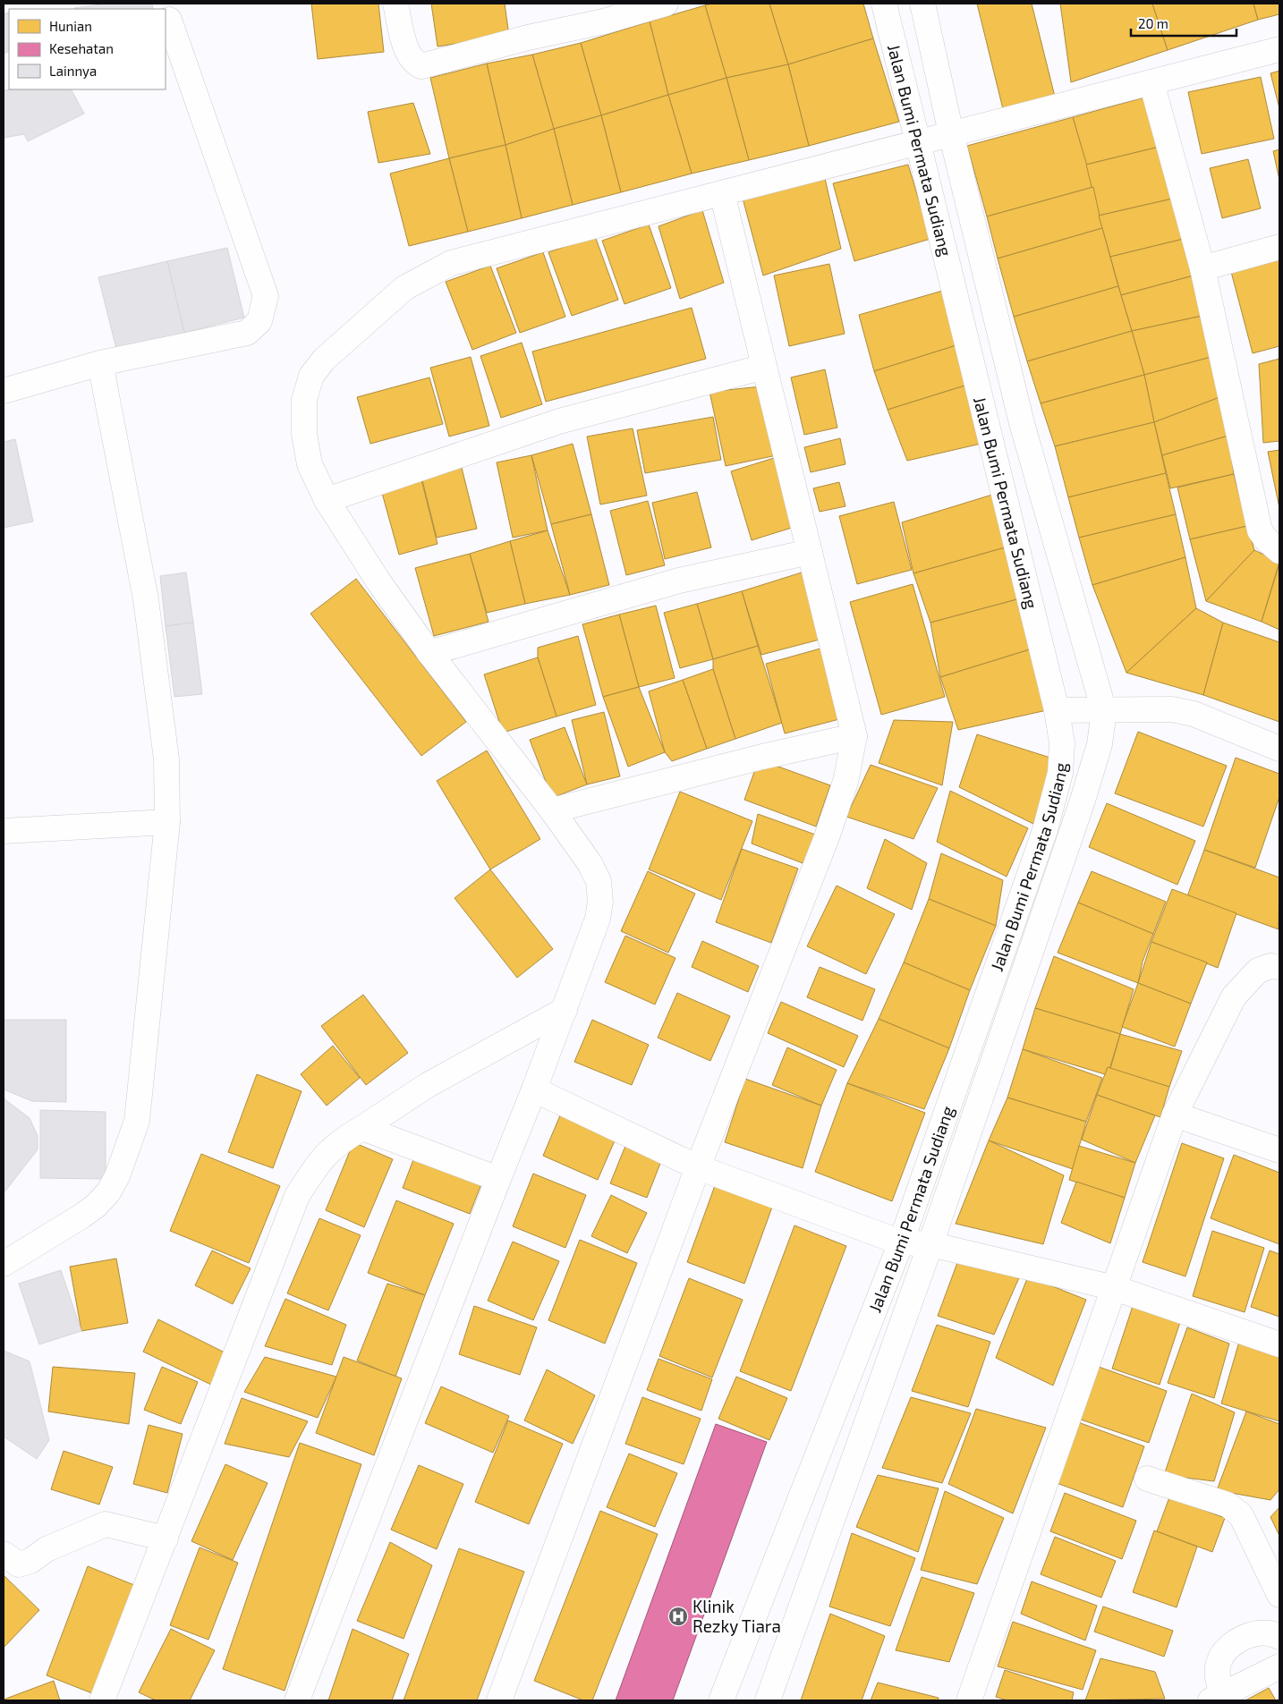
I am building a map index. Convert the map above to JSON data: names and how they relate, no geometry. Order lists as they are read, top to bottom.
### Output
{
  "streets": {
    "street": ["Jalan Bumi Permata Sudiang"]
  },
  "places": {
    "hospital": ["Klinik Rezky Tiara"]
  },
  "legend": ["Hunian", "Kesehatan", "Lainnya"],
  "scale_bar": "20 m"
}
